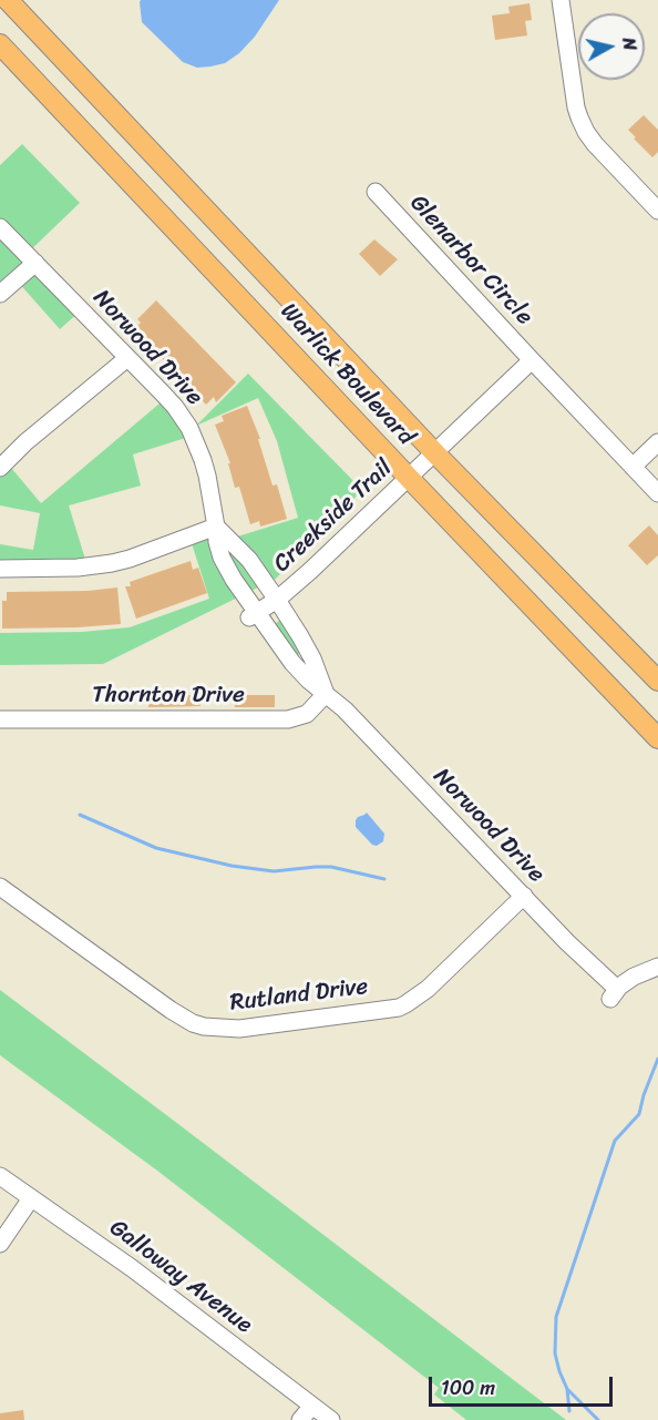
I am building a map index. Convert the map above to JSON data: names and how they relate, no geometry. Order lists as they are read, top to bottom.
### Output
{
  "streets": {
    "main road": ["Warlick Boulevard"],
    "street": [
      "Glenarbor Circle",
      "Norwood Drive",
      "Creekside Trail",
      "Thornton Drive",
      "Rutland Drive",
      "Galloway Avenue"
    ]
  },
  "crossings": [
    ["Glenarbor Circle", "Creekside Trail"],
    ["Norwood Drive", "Creekside Trail"],
    ["Norwood Drive", "Thornton Drive"],
    ["Norwood Drive", "Rutland Drive"],
    ["Warlick Boulevard", "Creekside Trail"]
  ],
  "scale_bar": "100 m",
  "north": "right"
}
